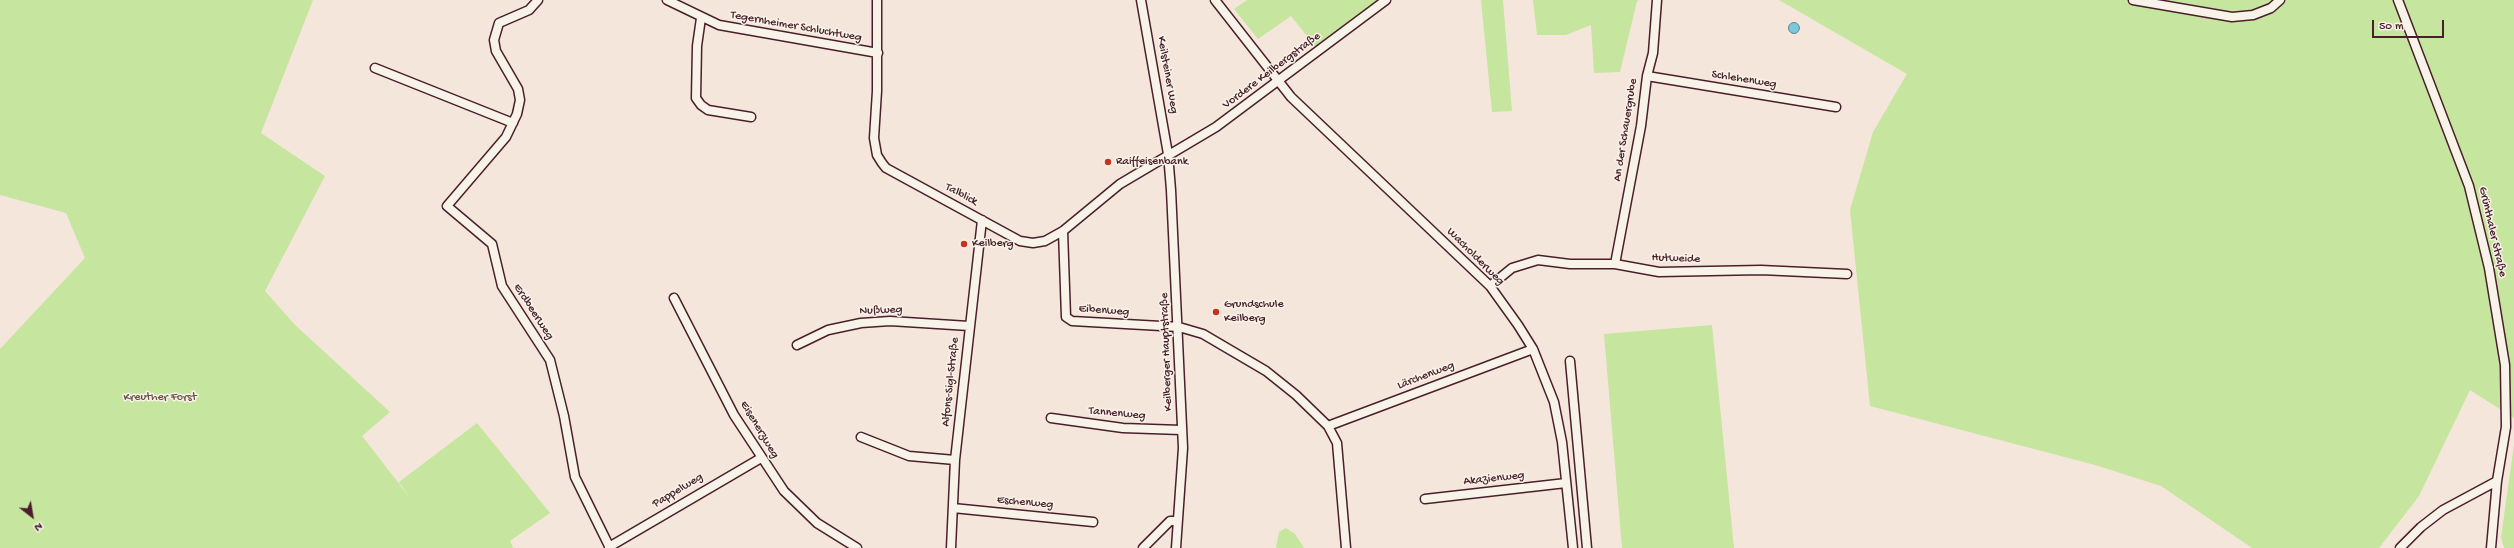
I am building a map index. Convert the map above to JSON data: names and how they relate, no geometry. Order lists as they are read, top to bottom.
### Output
{
  "streets": {
    "street": [
      "Tegernheimer Schluchtweg",
      "Vordere Keilbergstraße",
      "Keilsteiner Weg",
      "Schlehenweg",
      "An der Schauergrube",
      "Talblick",
      "Grünthaler Straße",
      "Wacholderweg",
      "Hutweide",
      "Nußweg",
      "Eibenweg",
      "Erdbeerweg",
      "Keilberger Hauptstraße",
      "Lärchenweg",
      "Alfons-Sigl-Straße",
      "Tannenweg",
      "Eisenerzweg",
      "Akazienweg",
      "Pappelweg",
      "Eschenweg"
    ]
  },
  "crossings": [
    ["Tegernheimer Schluchtweg", "Talblick"],
    ["Vordere Keilbergstraße", "Keilsteiner Weg"],
    ["Vordere Keilbergstraße", "Talblick"],
    ["Vordere Keilbergstraße", "Wacholderweg"],
    ["Vordere Keilbergstraße", "Keilberger Hauptstraße"],
    ["Keilsteiner Weg", "Talblick"],
    ["Keilsteiner Weg", "Keilberger Hauptstraße"],
    ["Schlehenweg", "An der Schauergrube"],
    ["An der Schauergrube", "Hutweide"],
    ["Talblick", "Eibenweg"],
    ["Talblick", "Keilberger Hauptstraße"],
    ["Talblick", "Alfons-Sigl-Straße"],
    ["Wacholderweg", "Hutweide"],
    ["Wacholderweg", "Lärchenweg"],
    ["Wacholderweg", "Akazienweg"],
    ["Nußweg", "Alfons-Sigl-Straße"],
    ["Eibenweg", "Keilberger Hauptstraße"],
    ["Erdbeerweg", "Pappelweg"],
    ["Keilberger Hauptstraße", "Tannenweg"],
    ["Alfons-Sigl-Straße", "Eschenweg"],
    ["Eisenerzweg", "Pappelweg"]
  ],
  "parks": ["Kreuther Forst"],
  "places": ["Raiffeisenbank", "Keilberg", "Grundschule Keilberg"],
  "scale_bar": "50 m",
  "north": "bottom right"
}
